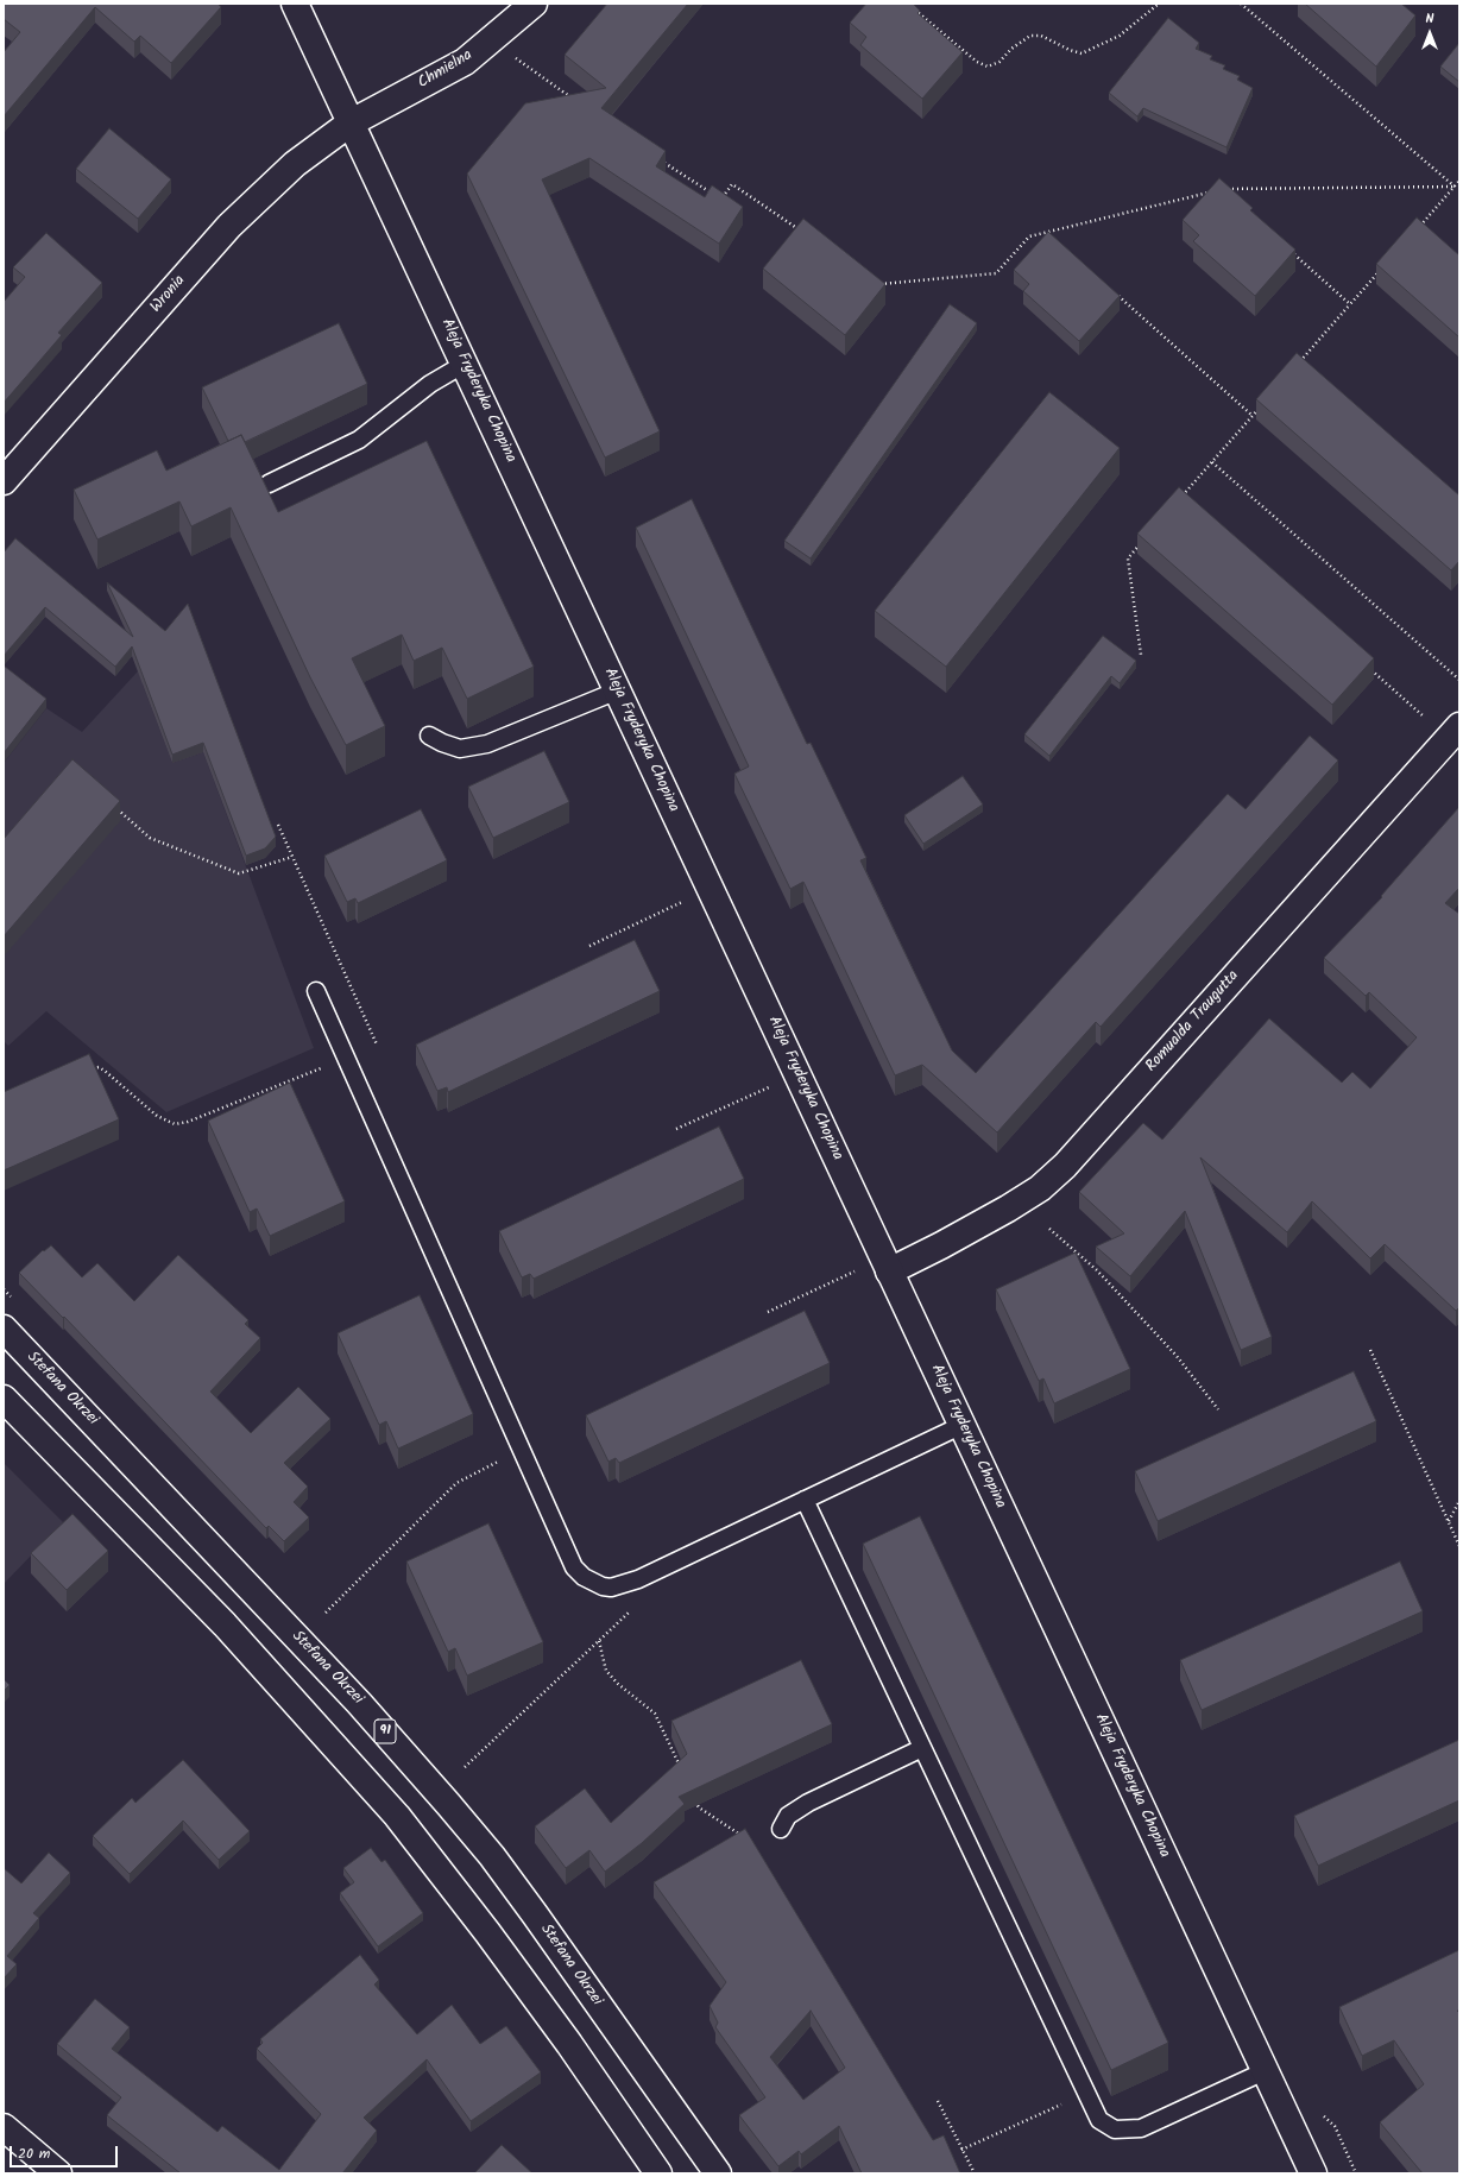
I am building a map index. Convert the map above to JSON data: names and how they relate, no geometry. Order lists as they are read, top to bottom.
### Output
{
  "streets": {
    "street": [
      "Chmielna",
      "Wronia",
      "Aleja Fryderyka Chopina",
      "Romualda Traugutta",
      "Stefana Okrzei",
      "91"
    ]
  },
  "crossings": [
    ["Chmielna", "Wronia"],
    ["Chmielna", "Aleja Fryderyka Chopina"],
    ["Wronia", "Aleja Fryderyka Chopina"],
    ["Aleja Fryderyka Chopina", "Romualda Traugutta"]
  ],
  "scale_bar": "20 m",
  "north": "top"
}
